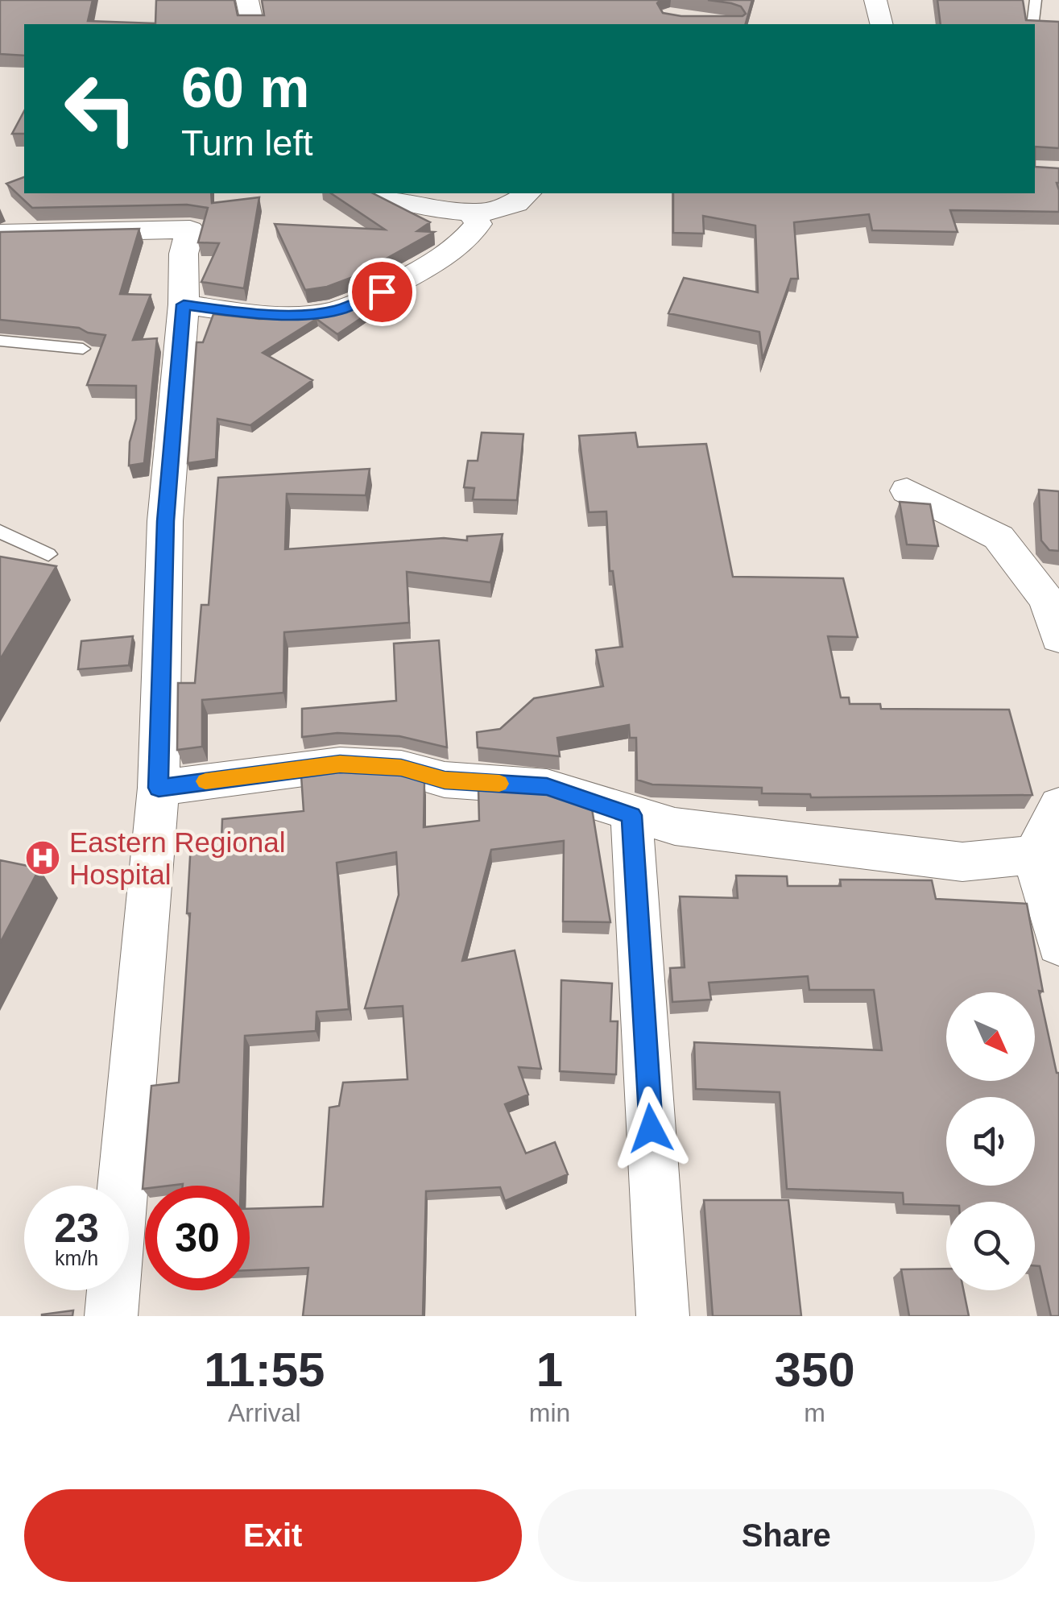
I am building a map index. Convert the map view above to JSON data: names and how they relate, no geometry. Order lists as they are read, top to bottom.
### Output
{
  "places": {
    "hospital": ["Eastern Regional Hospital"]
  },
  "north": "bottom right",
  "page": {
    "turn": ["60 m", "Turn left"],
    "speed": "23 km/h",
    "limit": "30",
    "eta": [
      "11:55",
      "Arrival",
      "1",
      "min",
      "350",
      "m"
    ],
    "buttons": ["Exit", "Share"]
  }
}
